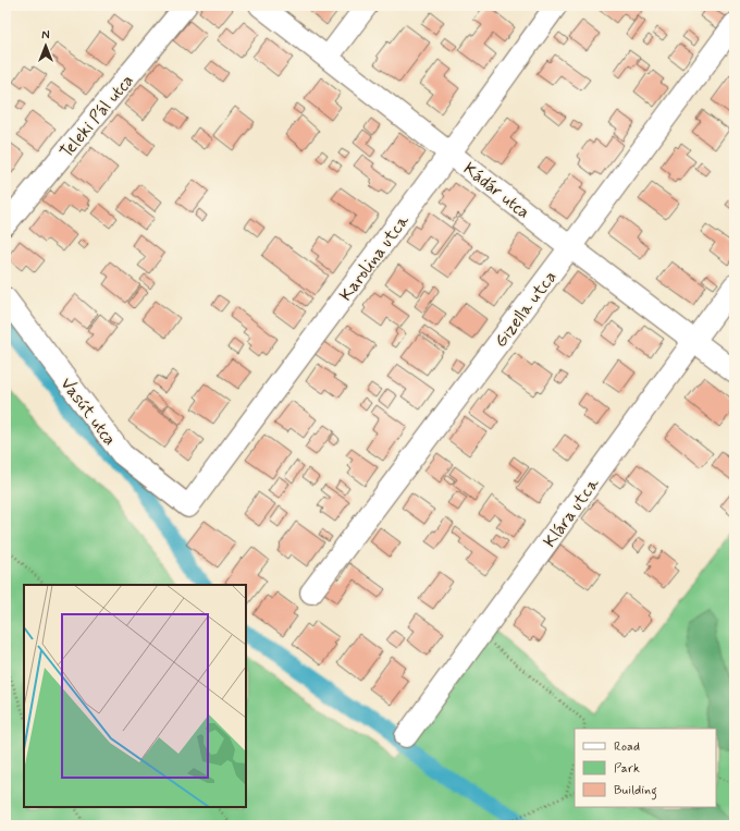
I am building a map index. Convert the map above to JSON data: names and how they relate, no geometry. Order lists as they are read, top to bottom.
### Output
{
  "streets": {
    "street": [
      "Teleki Pál utca",
      "Kádár utca",
      "Karolina utca",
      "Gizella utca",
      "Vasút utca",
      "Klára utca"
    ]
  },
  "crossings": [
    ["Kádár utca", "Karolina utca"],
    ["Kádár utca", "Gizella utca"],
    ["Kádár utca", "Klára utca"],
    ["Karolina utca", "Vasút utca"]
  ],
  "legend": ["Road", "Park", "Building"],
  "north": "top"
}
